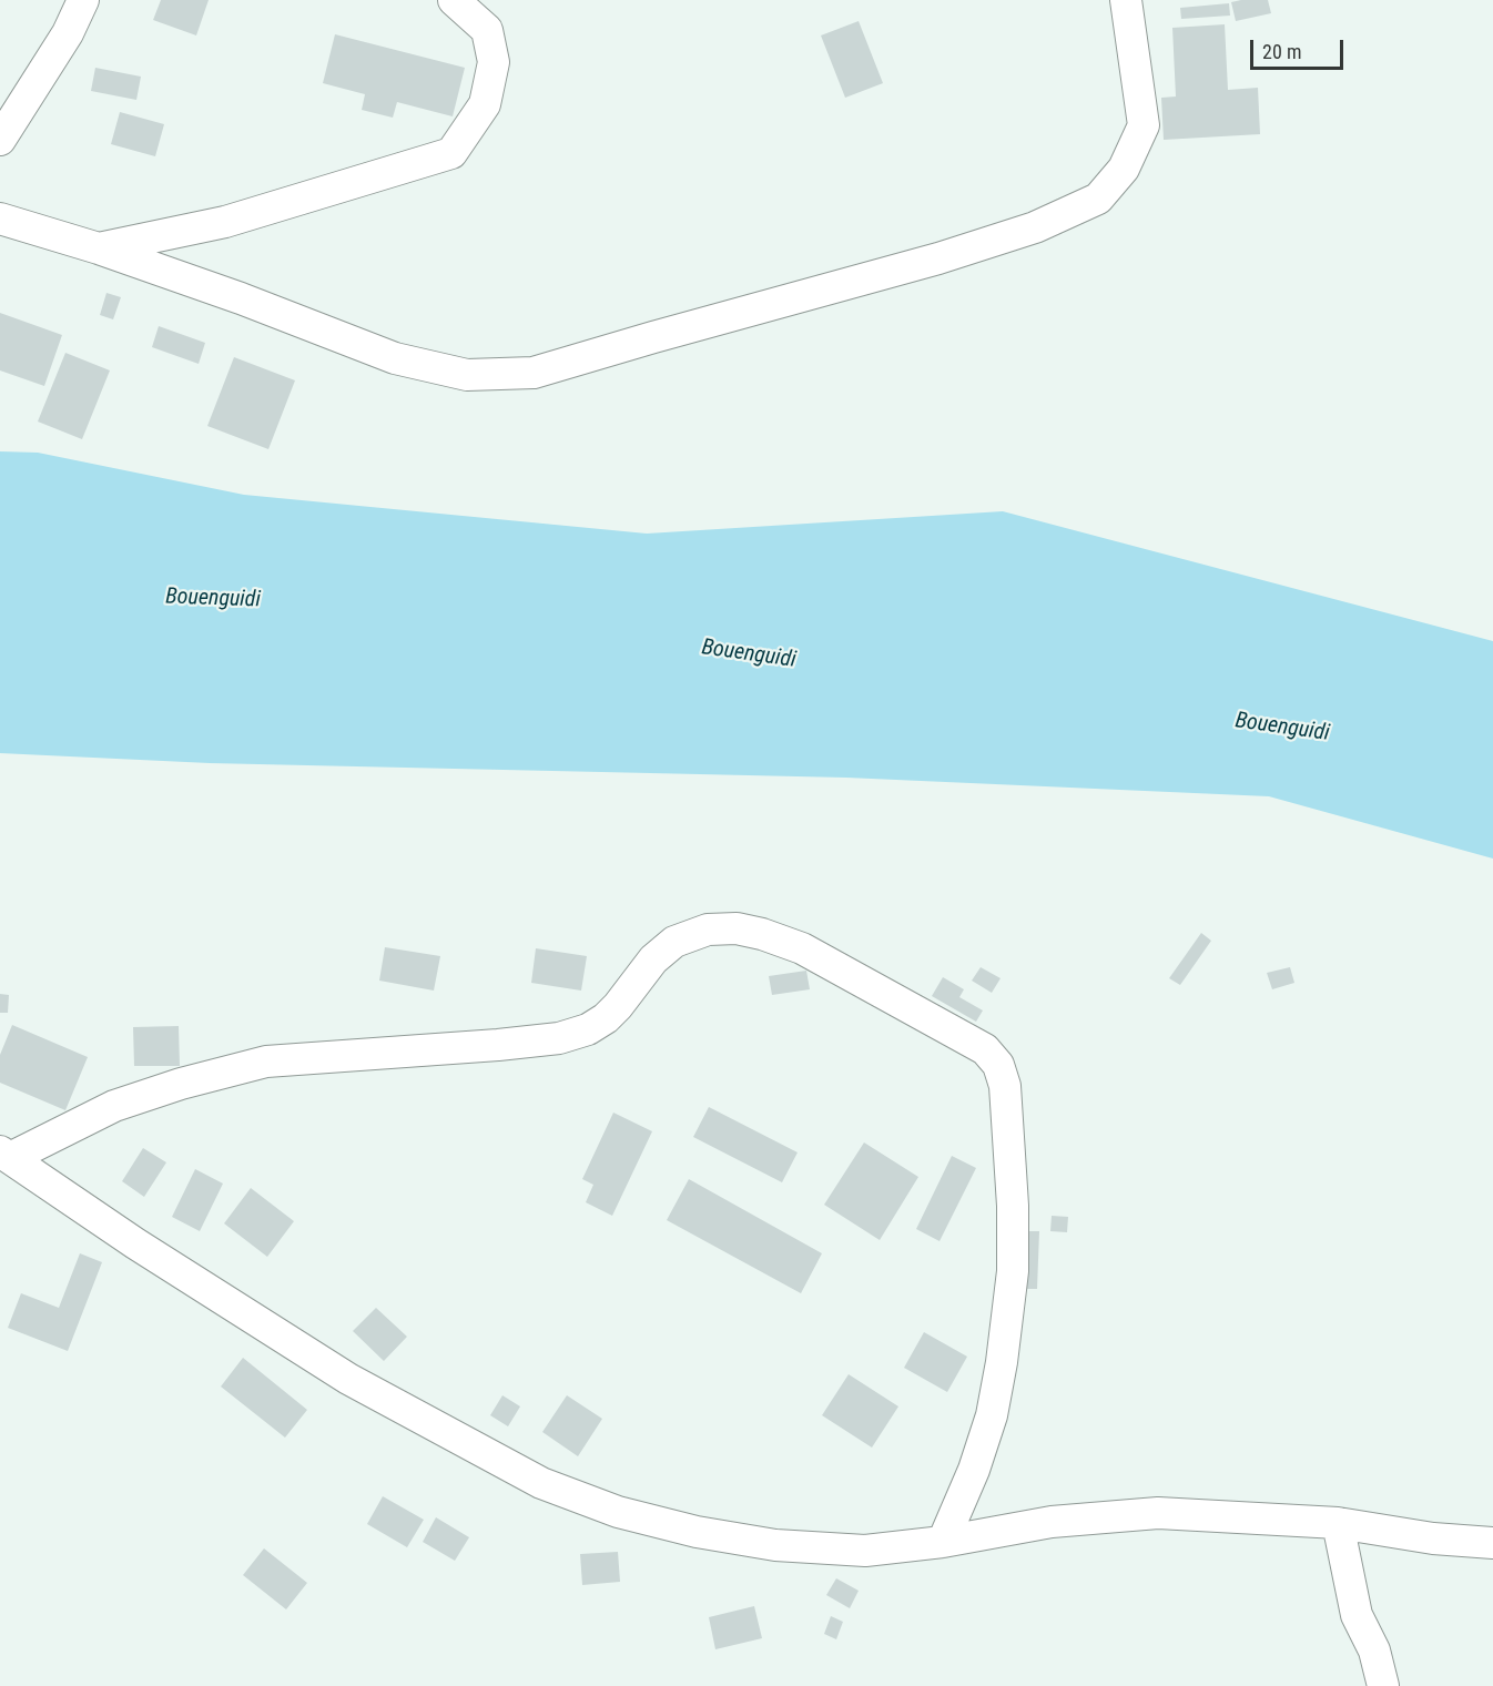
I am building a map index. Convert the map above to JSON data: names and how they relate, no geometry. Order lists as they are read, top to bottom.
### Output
{
  "water": ["Bouenguidi"],
  "scale_bar": "20 m"
}
